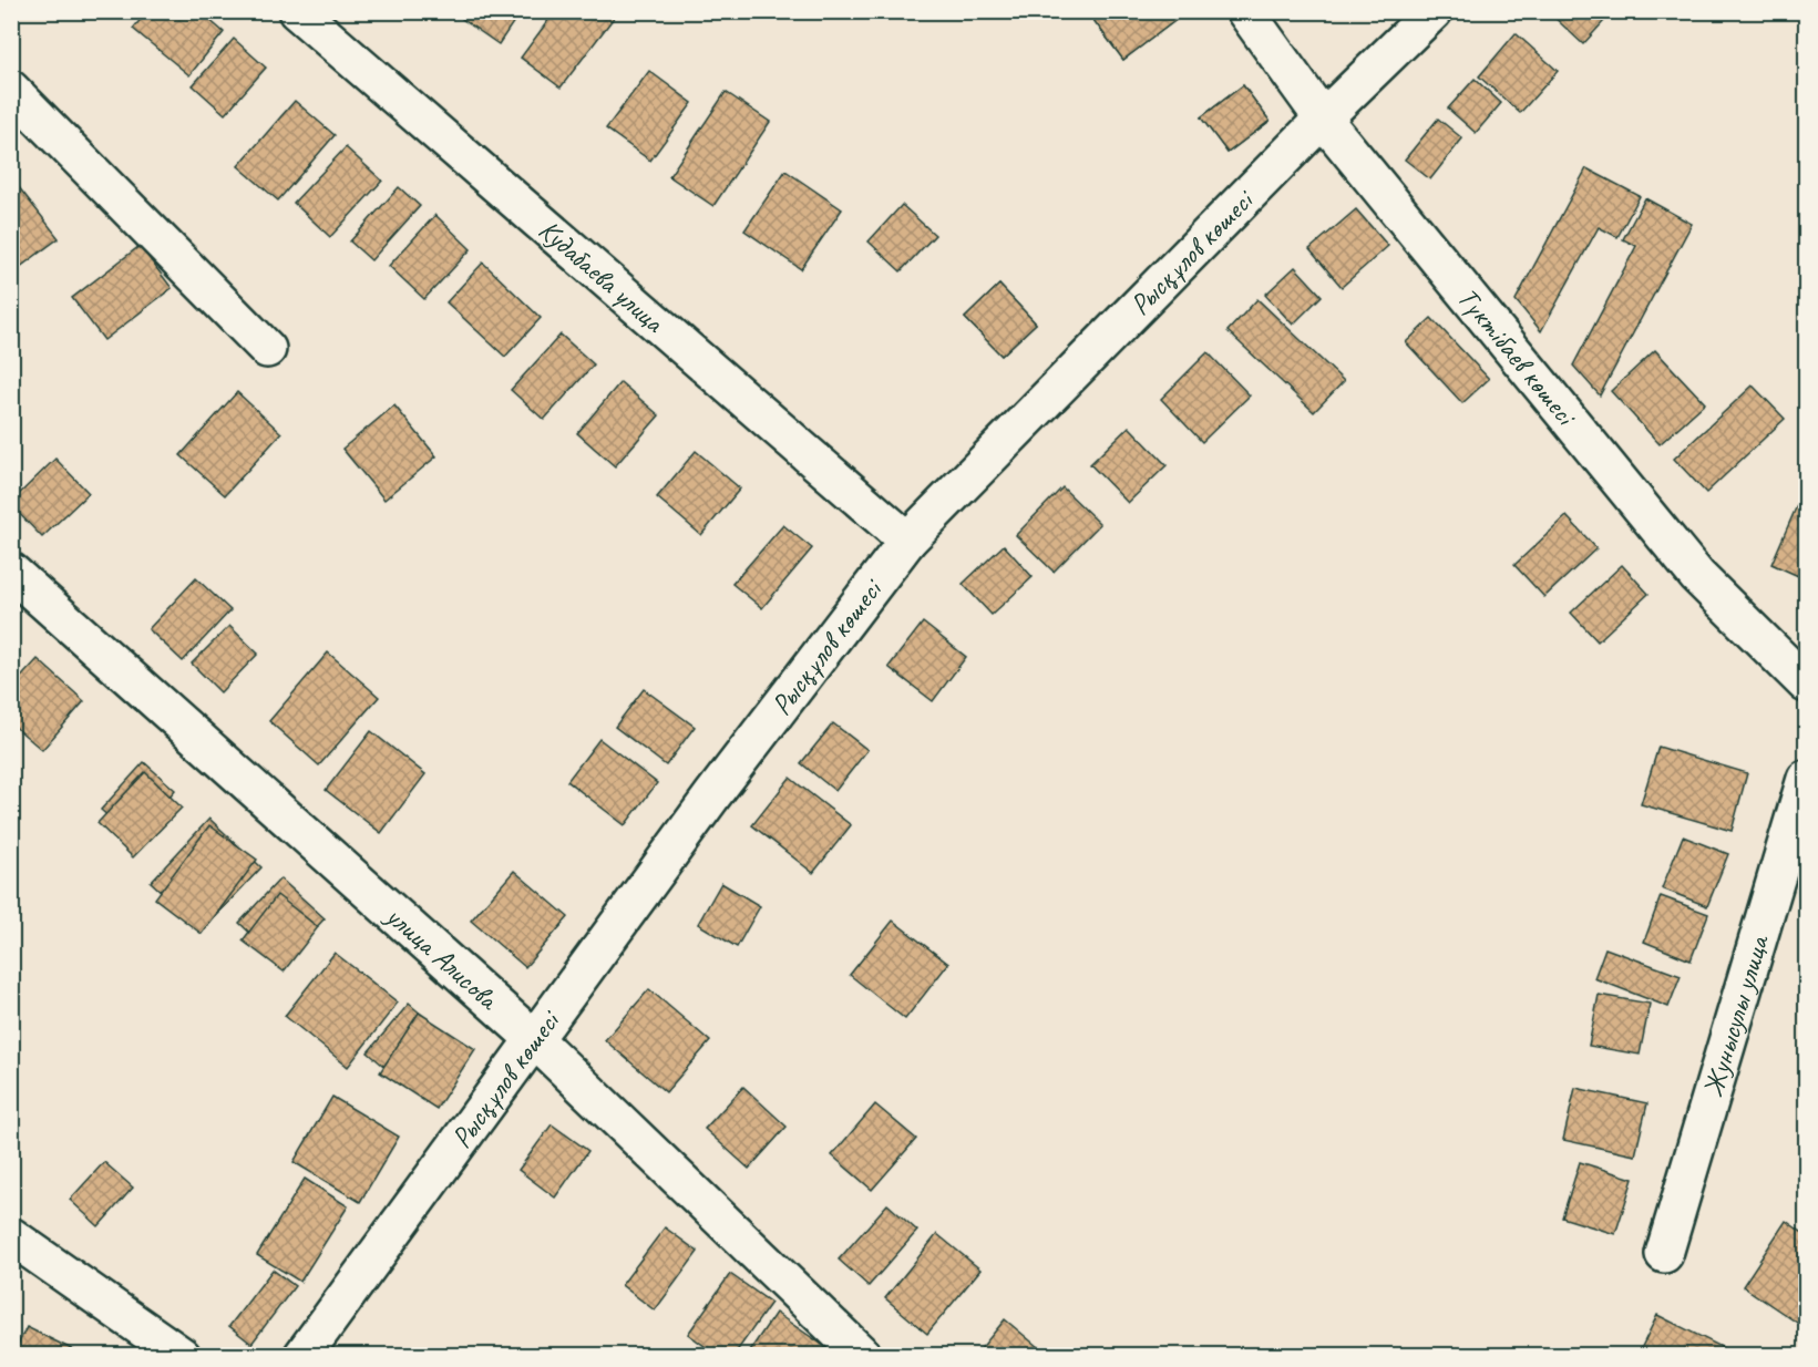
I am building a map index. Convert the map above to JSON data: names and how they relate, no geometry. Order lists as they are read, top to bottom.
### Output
{
  "streets": {
    "street": [
      "Рысқұлов көшесі",
      "Кудабаева улица",
      "Түктібаев көшесі",
      "улица Алисова",
      "Жунысулы улица"
    ]
  },
  "crossings": [
    ["Рысқұлов көшесі", "Кудабаева улица"],
    ["Рысқұлов көшесі", "Түктібаев көшесі"],
    ["Рысқұлов көшесі", "улица Алисова"]
  ]
}
